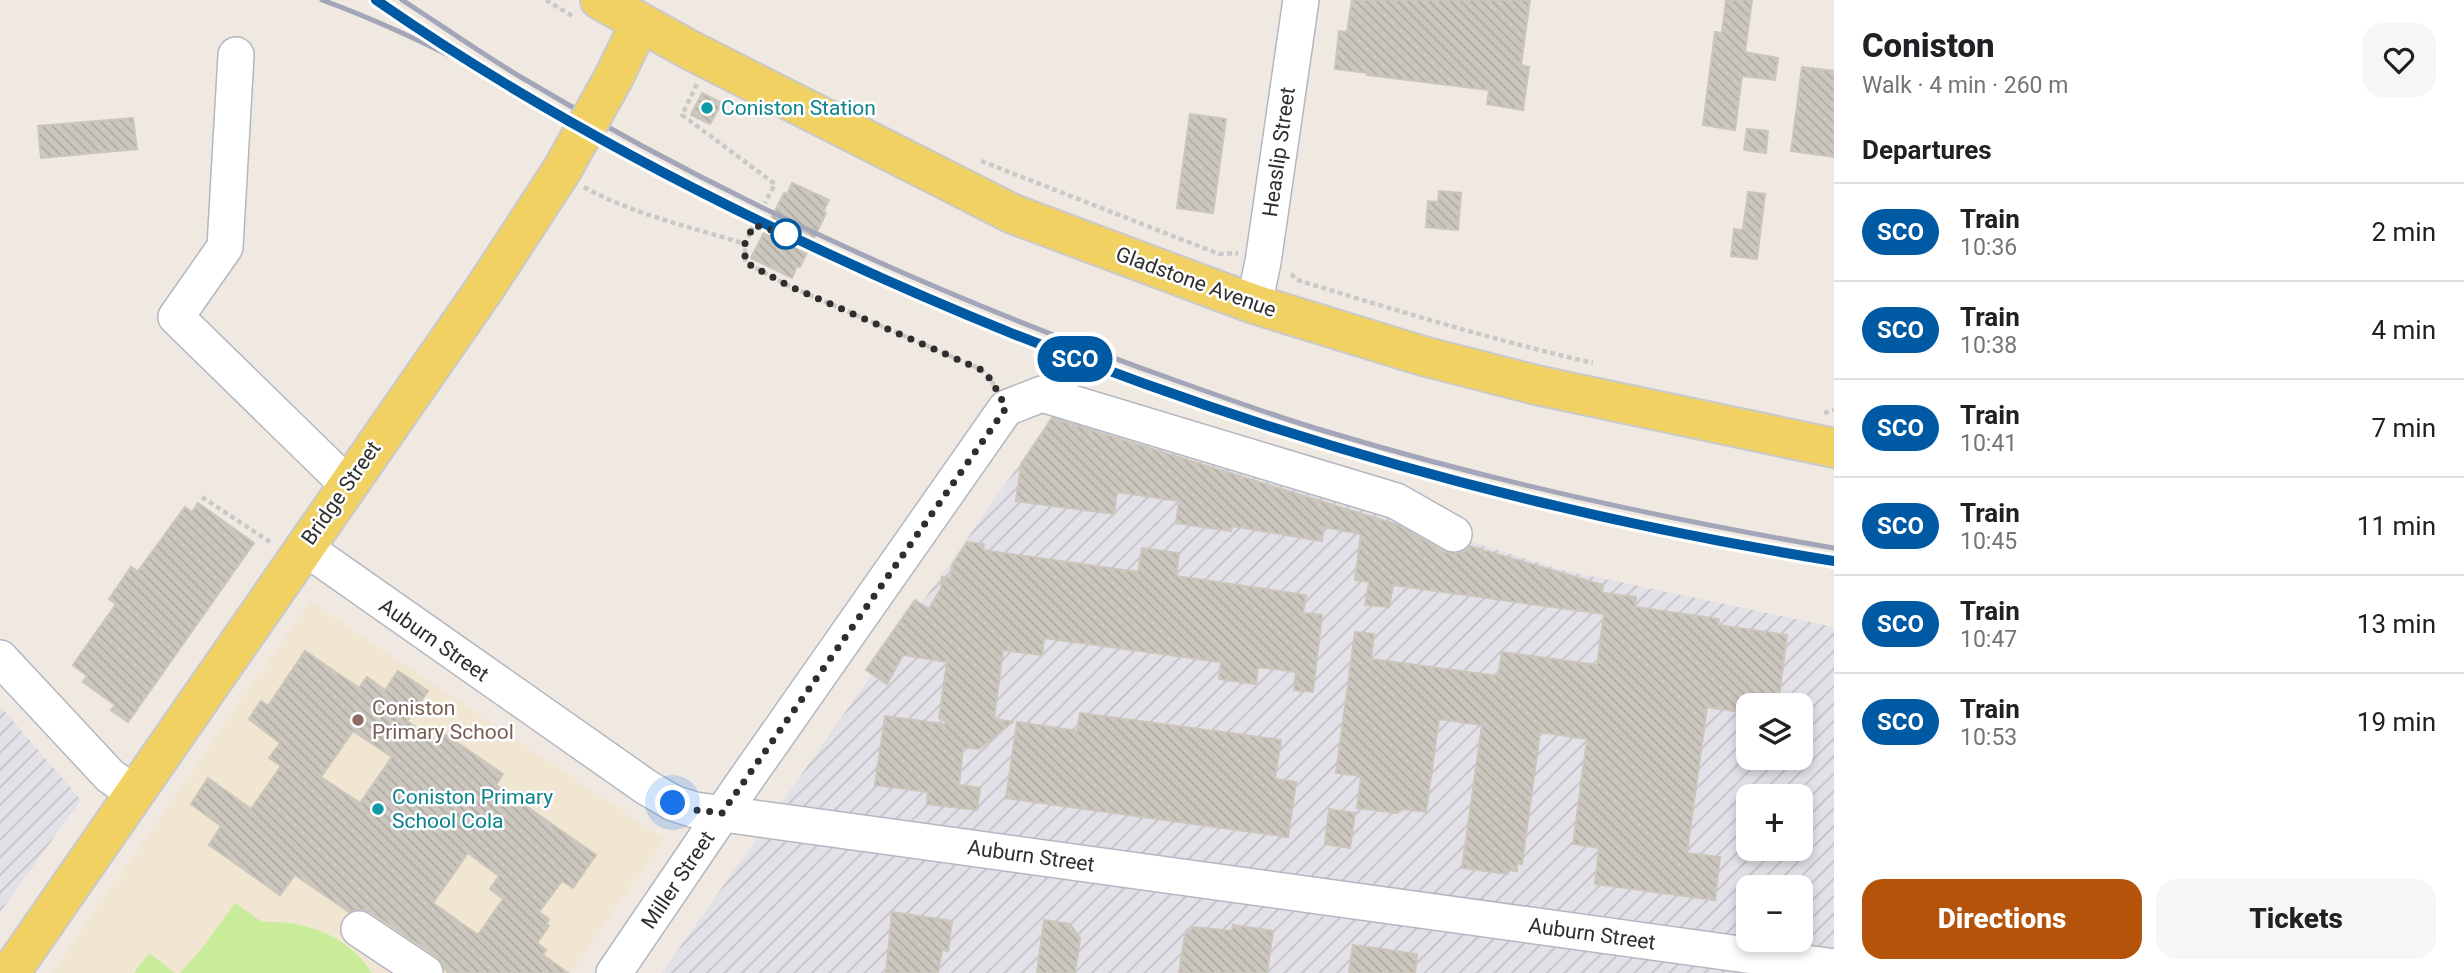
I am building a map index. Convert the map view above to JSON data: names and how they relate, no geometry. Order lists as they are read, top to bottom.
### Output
{
  "streets": {
    "main road": ["Gladstone Avenue", "Bridge Street"],
    "street": ["Heaslip Street", "Auburn Street", "Miller Street"]
  },
  "crossings": [
    ["Heaslip Street", "Gladstone Avenue"],
    ["Gladstone Avenue", "Bridge Street"],
    ["Bridge Street", "Auburn Street"],
    ["Auburn Street", "Miller Street"]
  ],
  "places": ["Coniston Station", "Coniston Primary School", "Coniston Primary School Cola"],
  "page": {
    "on_map": "SCO",
    "heading": [
      ["Coniston", "Walk · 4 min · 260 m"],
      "Departures"
    ],
    "list": [
      {
        "mark": "SCO",
        "name": "Train",
        "note": "10:36",
        "value": "2 min"
      },
      {
        "mark": "SCO",
        "name": "Train",
        "note": "10:38",
        "value": "4 min"
      },
      {
        "mark": "SCO",
        "name": "Train",
        "note": "10:41",
        "value": "7 min"
      },
      {
        "mark": "SCO",
        "name": "Train",
        "note": "10:45",
        "value": "11 min"
      },
      {
        "mark": "SCO",
        "name": "Train",
        "note": "10:47",
        "value": "13 min"
      },
      {
        "mark": "SCO",
        "name": "Train",
        "note": "10:53",
        "value": "19 min"
      }
    ],
    "map_buttons": ["+", "−"],
    "buttons": ["Directions", "Tickets"]
  }
}
